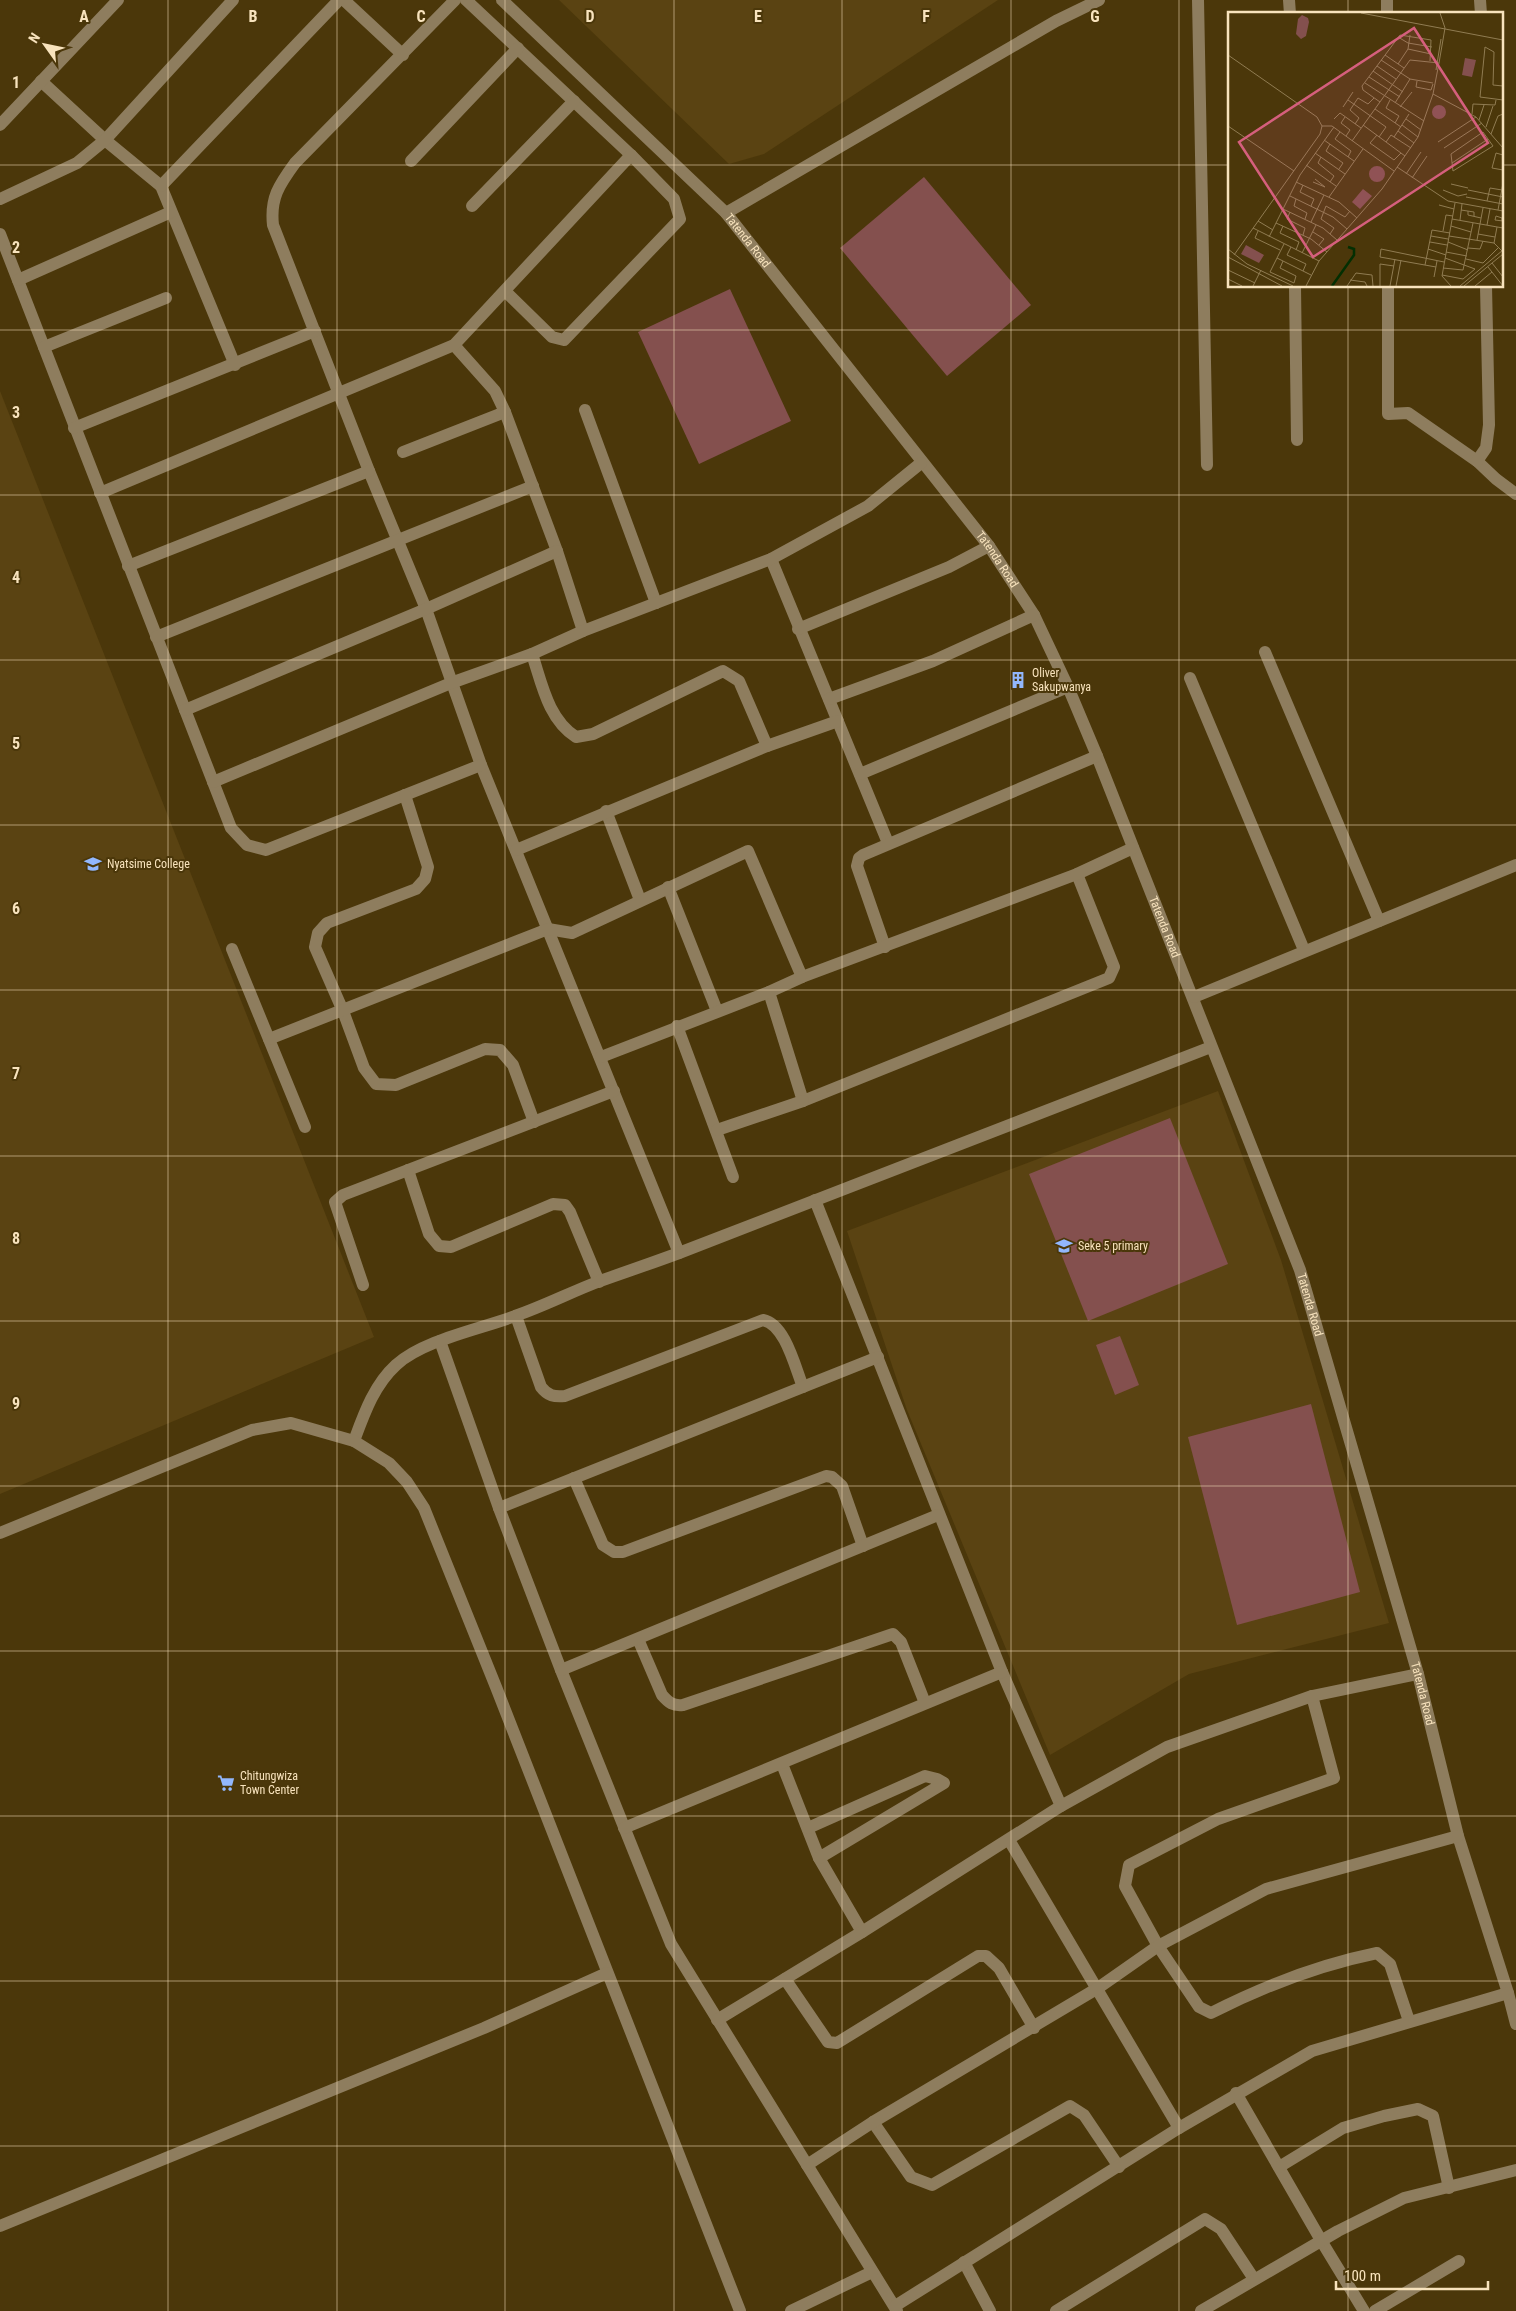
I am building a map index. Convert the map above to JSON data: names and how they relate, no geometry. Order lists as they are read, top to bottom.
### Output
{
  "streets": {
    "street": ["Tatenda Road"]
  },
  "places": {
    "building": ["Oliver Sakupwanya"],
    "school or university": ["Nyatsime College", "Seke 5 primary"],
    "supermarket": ["Chitungwiza Town Center"]
  },
  "scale_bar": "100 m",
  "north": "top left",
  "grid": {
    "columns": [
      "A",
      "B",
      "C",
      "D",
      "E",
      "F",
      "G"
    ],
    "rows": [
      "1",
      "2",
      "3",
      "4",
      "5",
      "6",
      "7",
      "8",
      "9"
    ]
  }
}
